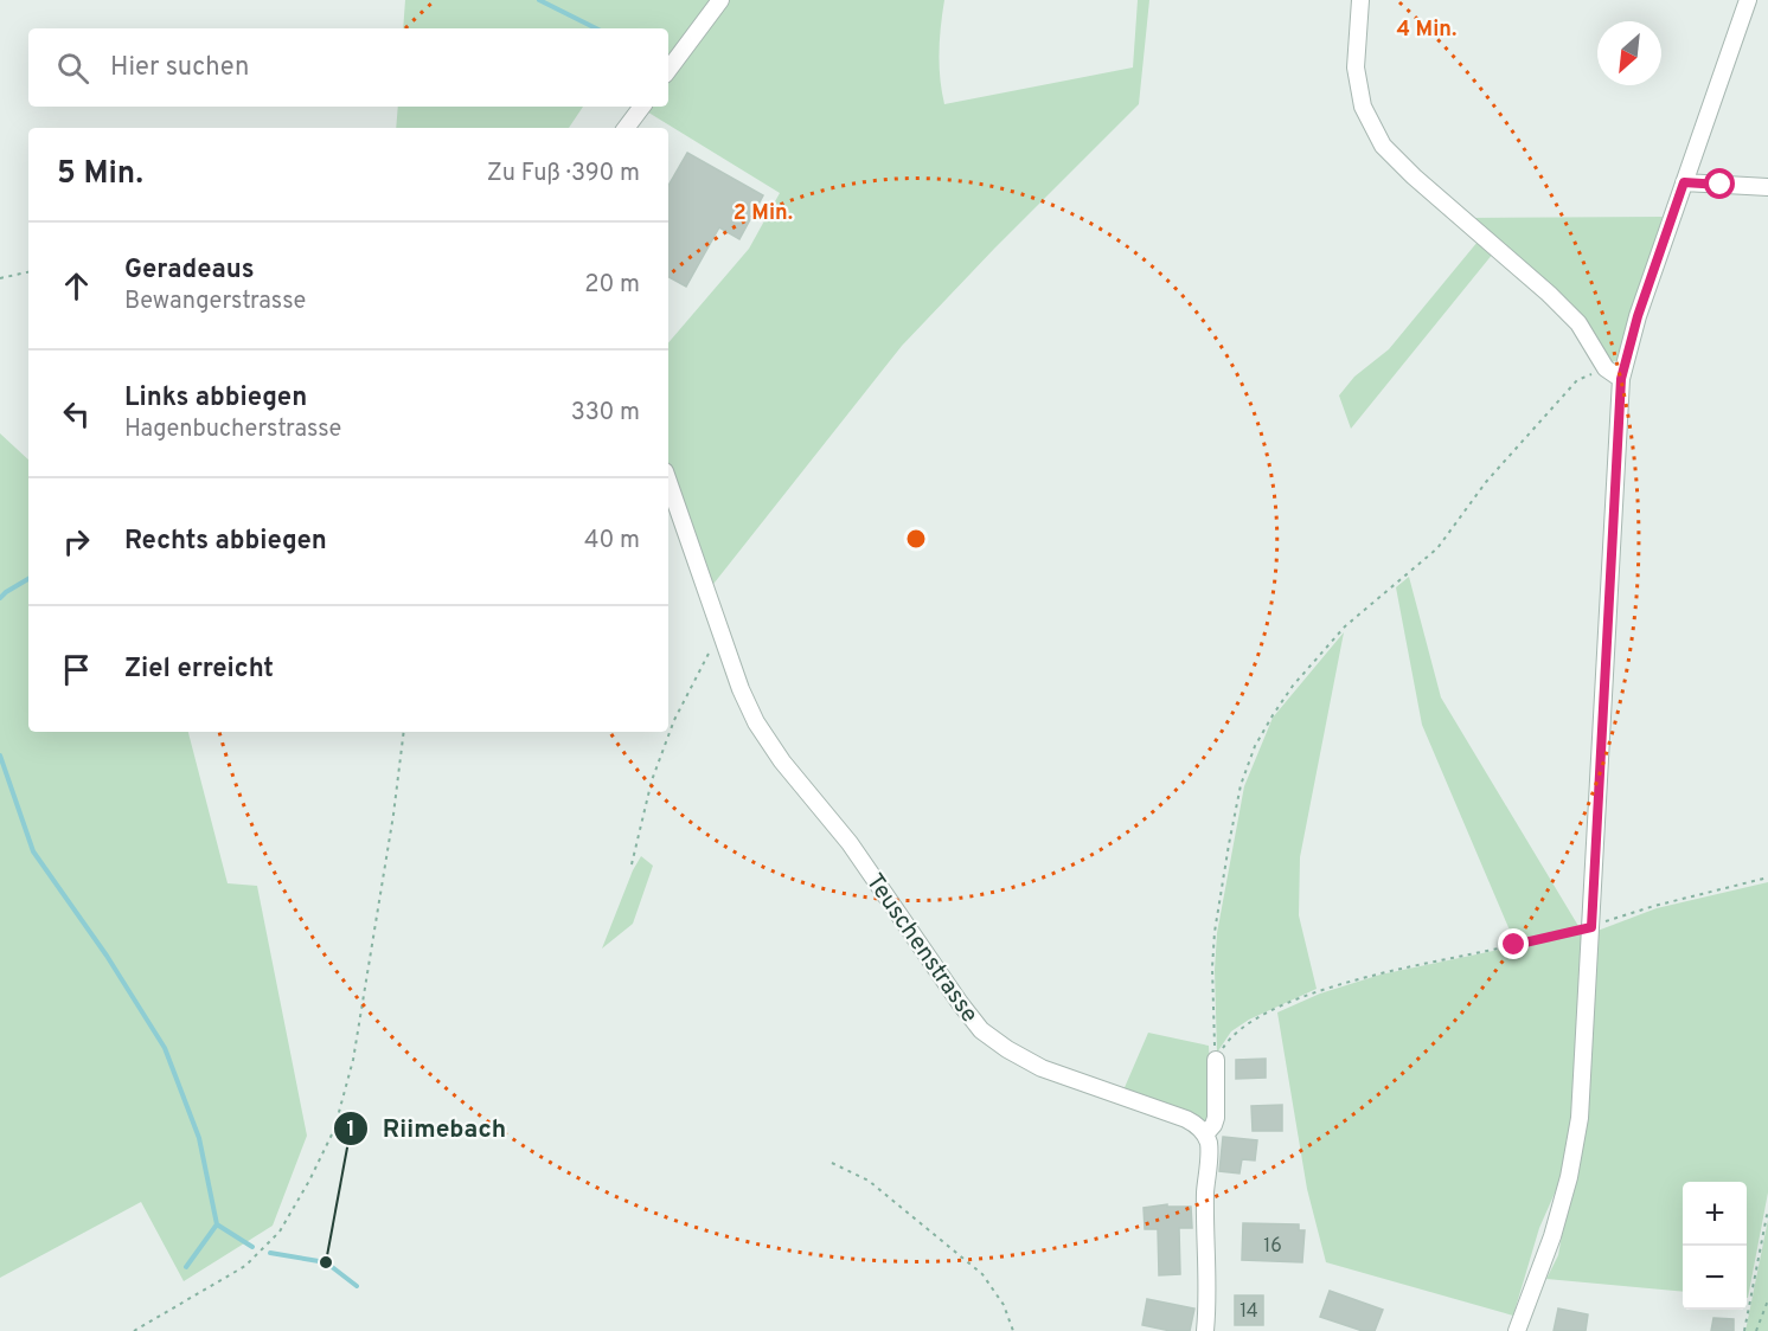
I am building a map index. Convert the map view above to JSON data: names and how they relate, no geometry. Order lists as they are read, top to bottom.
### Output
{
  "streets": {
    "street": ["Teuschenstrasse"]
  },
  "places": ["Riimebach"],
  "house_numbers": ["16", "14"],
  "north": "bottom left",
  "page": {
    "search": "Hier suchen",
    "heading": ["5 Min.", "Zu Fuß · 390 m"],
    "list": [
      ["Geradeaus", "Bewangerstrasse", "20 m"],
      ["Links abbiegen", "Hagenbucherstrasse", "330 m"],
      ["Rechts abbiegen", "40 m"],
      "Ziel erreicht"
    ],
    "map_buttons": ["+", "−"]
  },
  "rings": ["4 Min.", "2 Min."]
}
